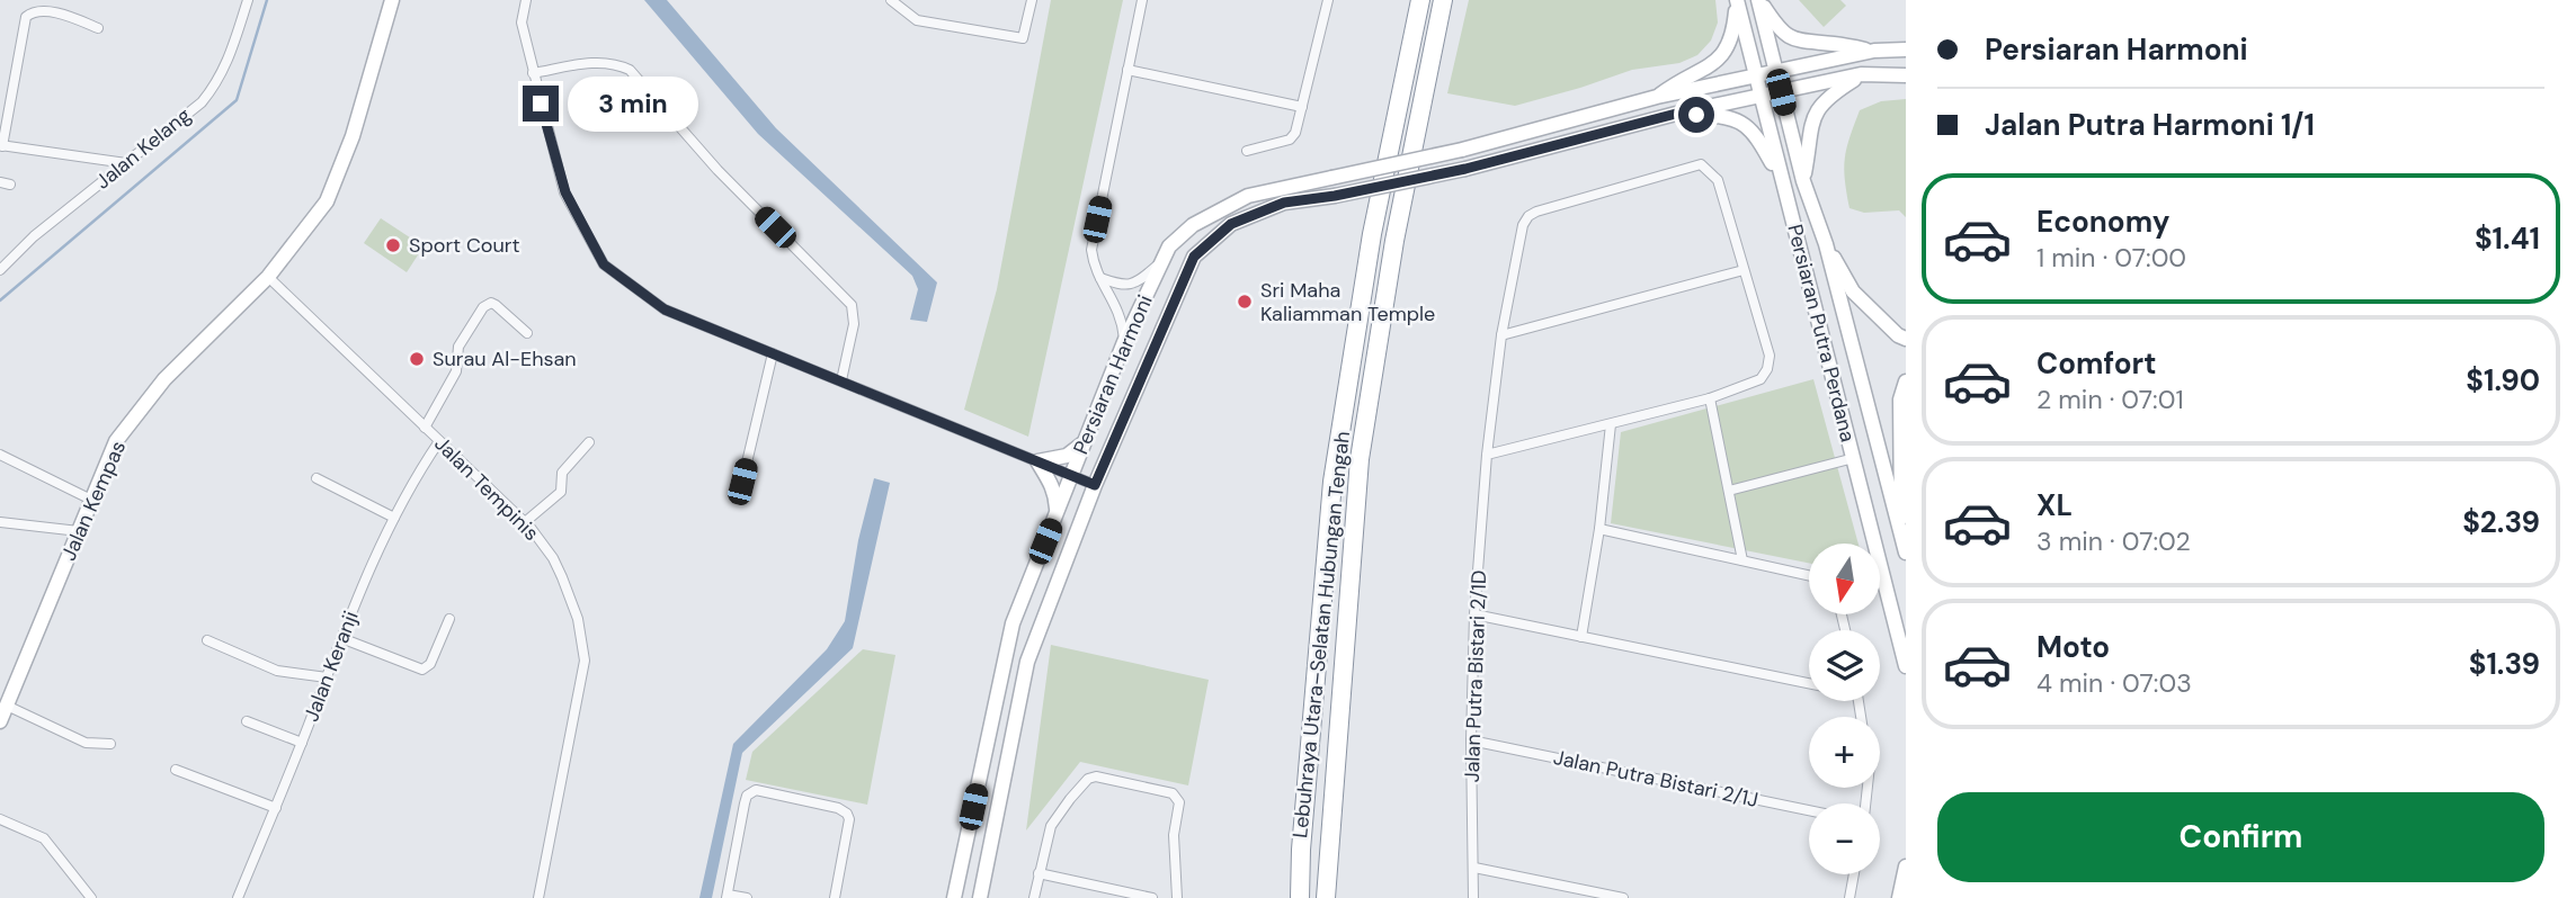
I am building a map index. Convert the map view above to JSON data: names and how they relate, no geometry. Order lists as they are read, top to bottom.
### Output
{
  "streets": {
    "highway": ["Lebuhraya Utara–Selatan Hubungan Tengah"],
    "main road": ["Persiaran Putra Perdana", "Persiaran Harmoni", "Jalan Kempas"],
    "street": [
      "Jalan Kelang",
      "Jalan Tempinis",
      "Jalan Keranji",
      "Jalan Putra Bistari 2/1D",
      "Jalan Putra Bistari 2/1J"
    ]
  },
  "crossings": [
    ["Persiaran Putra Perdana", "Persiaran Harmoni"],
    ["Jalan Tempinis", "Jalan Kempas"],
    ["Jalan Tempinis", "Jalan Keranji"],
    ["Jalan Putra Bistari 2/1D", "Jalan Putra Bistari 2/1J"]
  ],
  "places": ["Sport Court", "Sri Maha Kaliamman Temple", "Surau Al-Ehsan"],
  "north": "bottom",
  "page": {
    "banner": ["Persiaran Harmoni", "Jalan Putra Harmoni 1/1"],
    "bubble": "3 min",
    "list": [
      {
        "name": "Economy",
        "note": "1 min · 07:00",
        "value": "$1.41"
      },
      {
        "name": "Comfort",
        "note": "2 min · 07:01",
        "value": "$1.90"
      },
      {
        "name": "XL",
        "note": "3 min · 07:02",
        "value": "$2.39"
      },
      {
        "name": "Moto",
        "note": "4 min · 07:03",
        "value": "$1.39"
      }
    ],
    "map_buttons": ["+", "−"],
    "buttons": "Confirm"
  }
}
